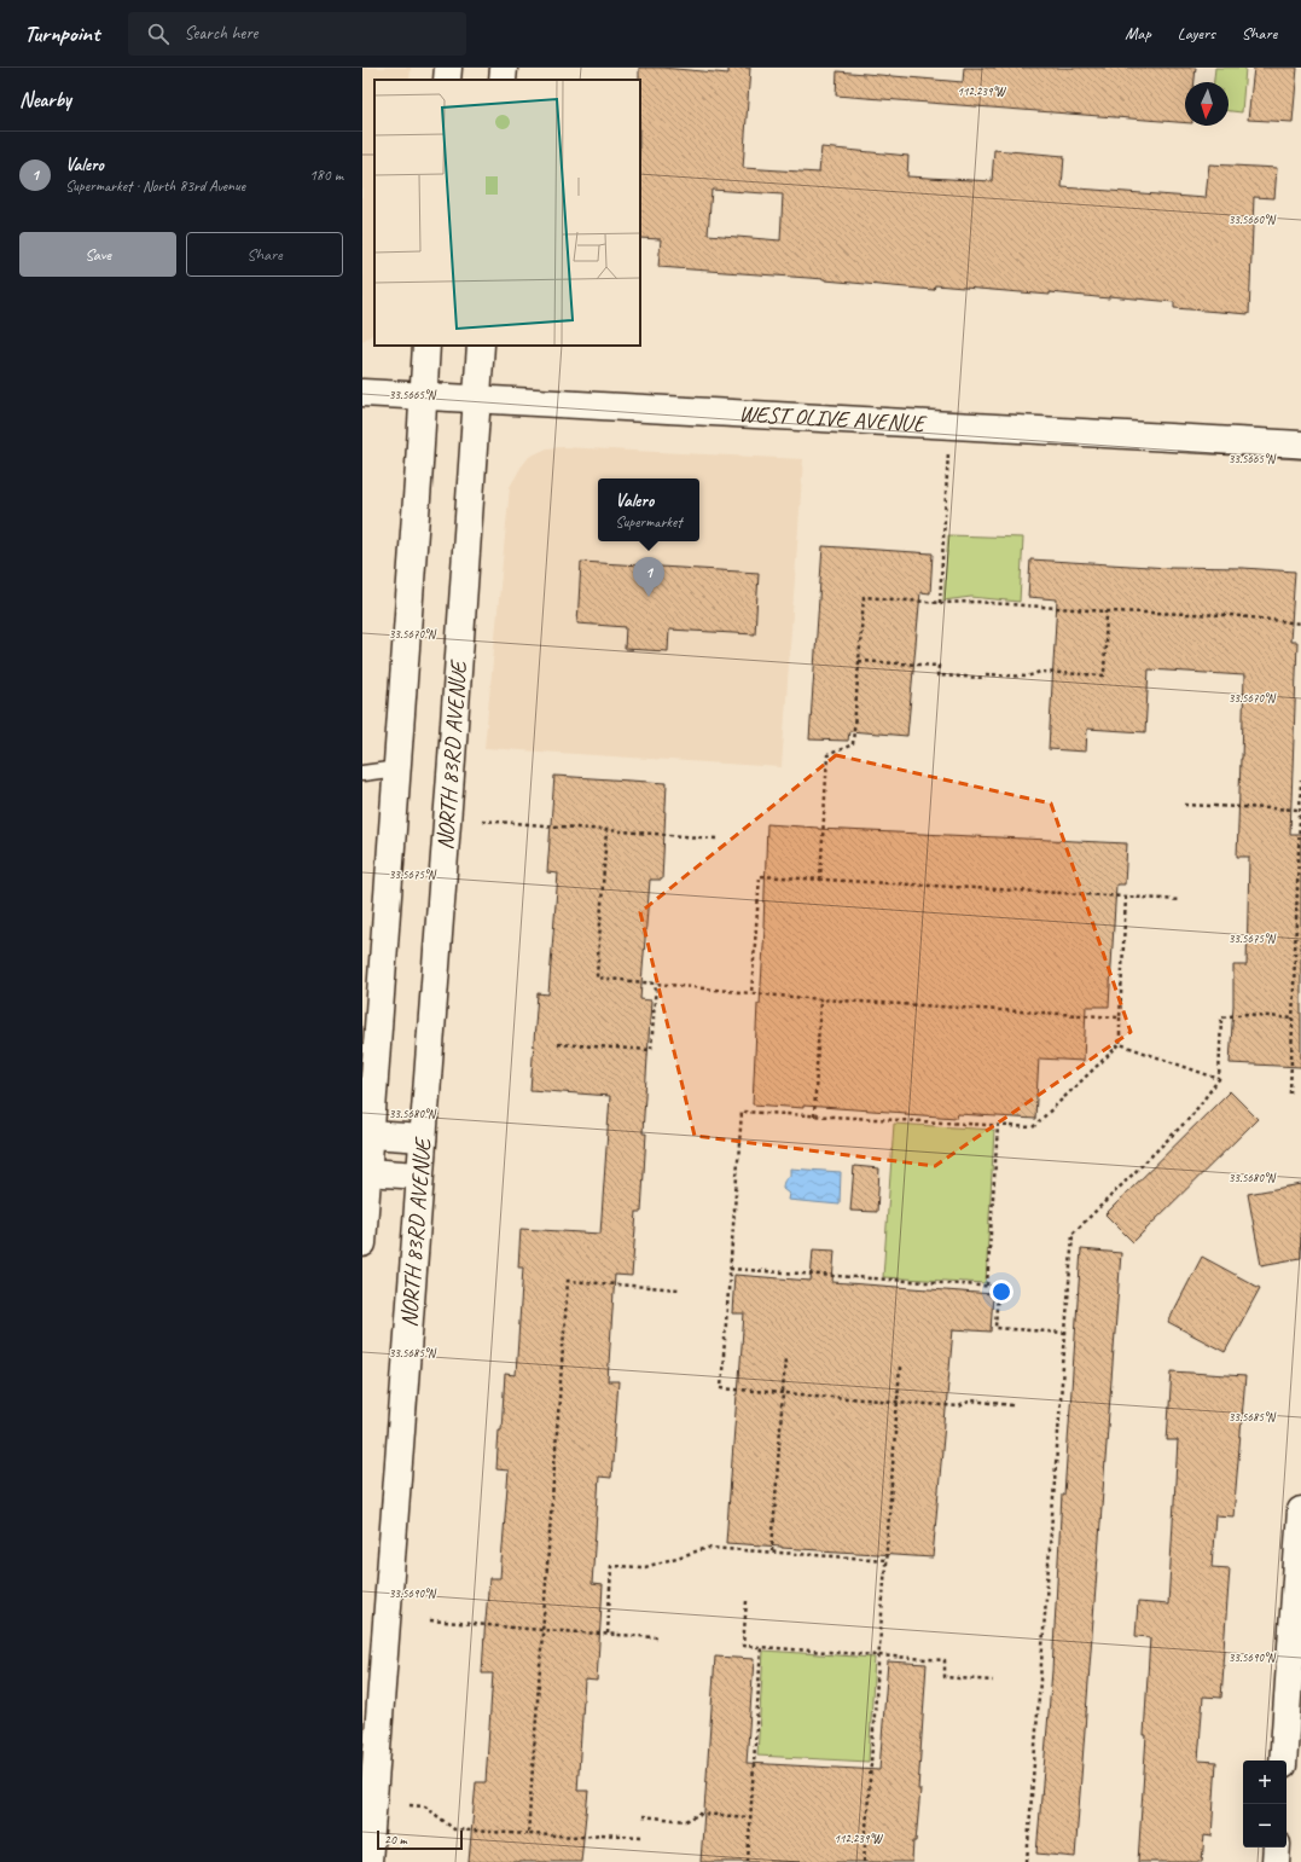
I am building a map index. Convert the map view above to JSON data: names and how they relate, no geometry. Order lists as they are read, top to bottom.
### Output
{
  "streets": {
    "main road": ["WEST OLIVE AVENUE", "NORTH 83RD AVENUE"]
  },
  "crossings": [
    ["WEST OLIVE AVENUE", "NORTH 83RD AVENUE"]
  ],
  "scale_bar": "20 m",
  "north": "bottom",
  "page": {
    "header": "Turnpoint",
    "search": "Search here",
    "nav": ["Map", "Layers", "Share"],
    "heading": "Nearby",
    "list": [
      {
        "mark": "1",
        "name": "Valero",
        "note": "Supermarket · North 83rd Avenue",
        "value": "180 m"
      }
    ],
    "buttons": ["Save", "Share"],
    "popup": ["Valero", "Supermarket"],
    "pins": "1",
    "map_buttons": ["+", "−"],
    "scale": "20 m"
  },
  "coordinates": [
    "112.239°W",
    "33.5660°N",
    "33.5665°N",
    "33.5670°N",
    "33.5675°N",
    "33.5680°N",
    "33.5685°N",
    "33.5690°N"
  ]
}
